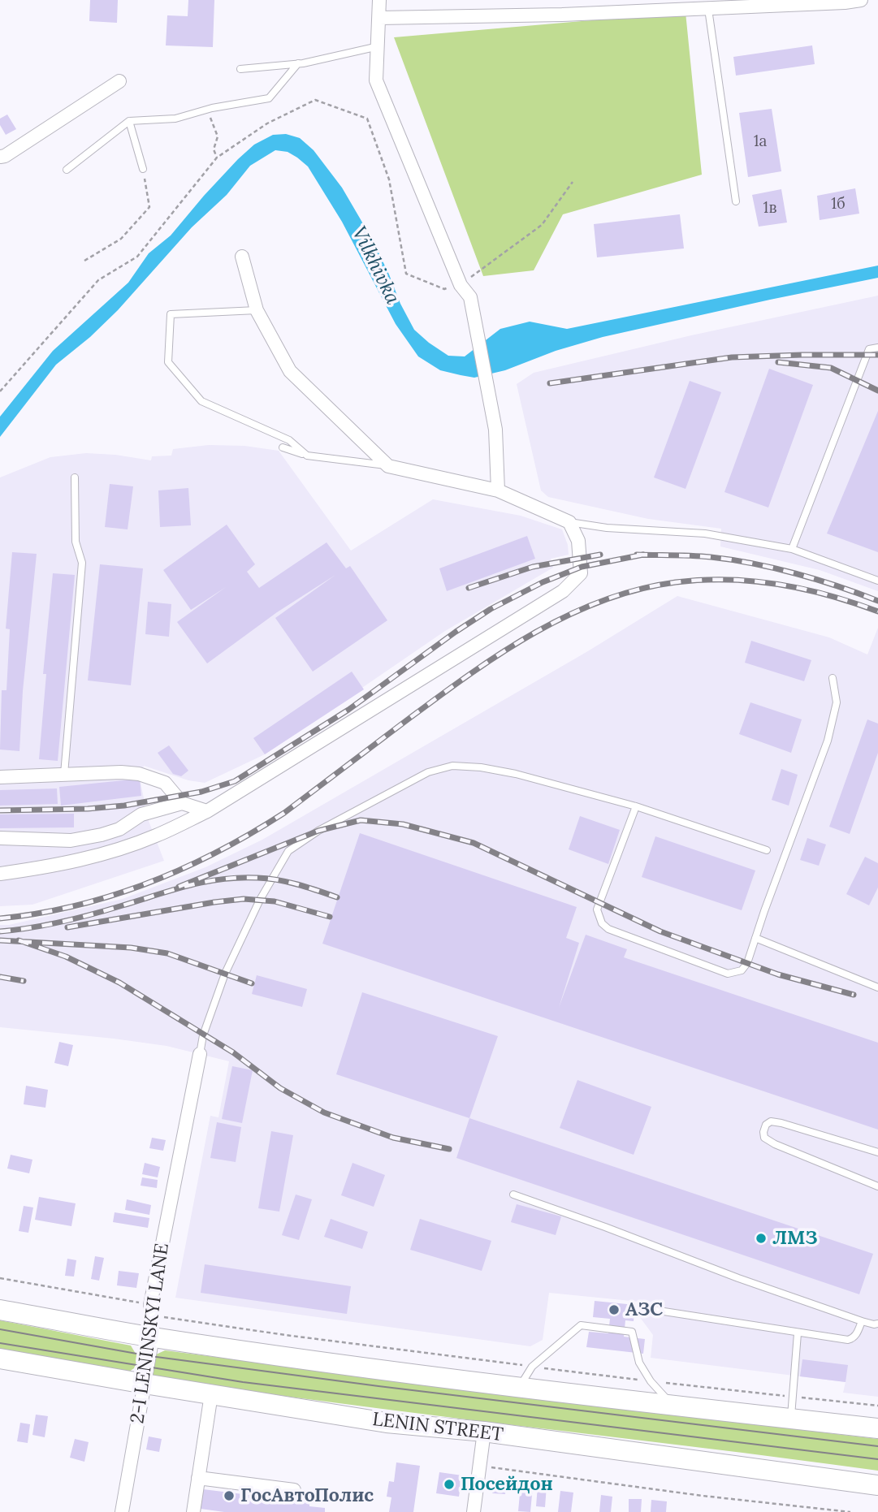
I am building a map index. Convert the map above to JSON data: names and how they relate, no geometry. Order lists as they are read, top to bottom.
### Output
{
  "streets": {
    "main road": ["LENIN STREET"],
    "street": ["2-I LENINSKYI LANE"]
  },
  "crossings": [
    ["2-I LENINSKYI LANE", "LENIN STREET"]
  ],
  "water": ["Vilkhivka"],
  "places": [
    "ЛМЗ",
    "АЗС",
    "Посейдон",
    "ГосАвтоПолис"
  ],
  "house_numbers": ["1а", "1б", "1в"]
}
